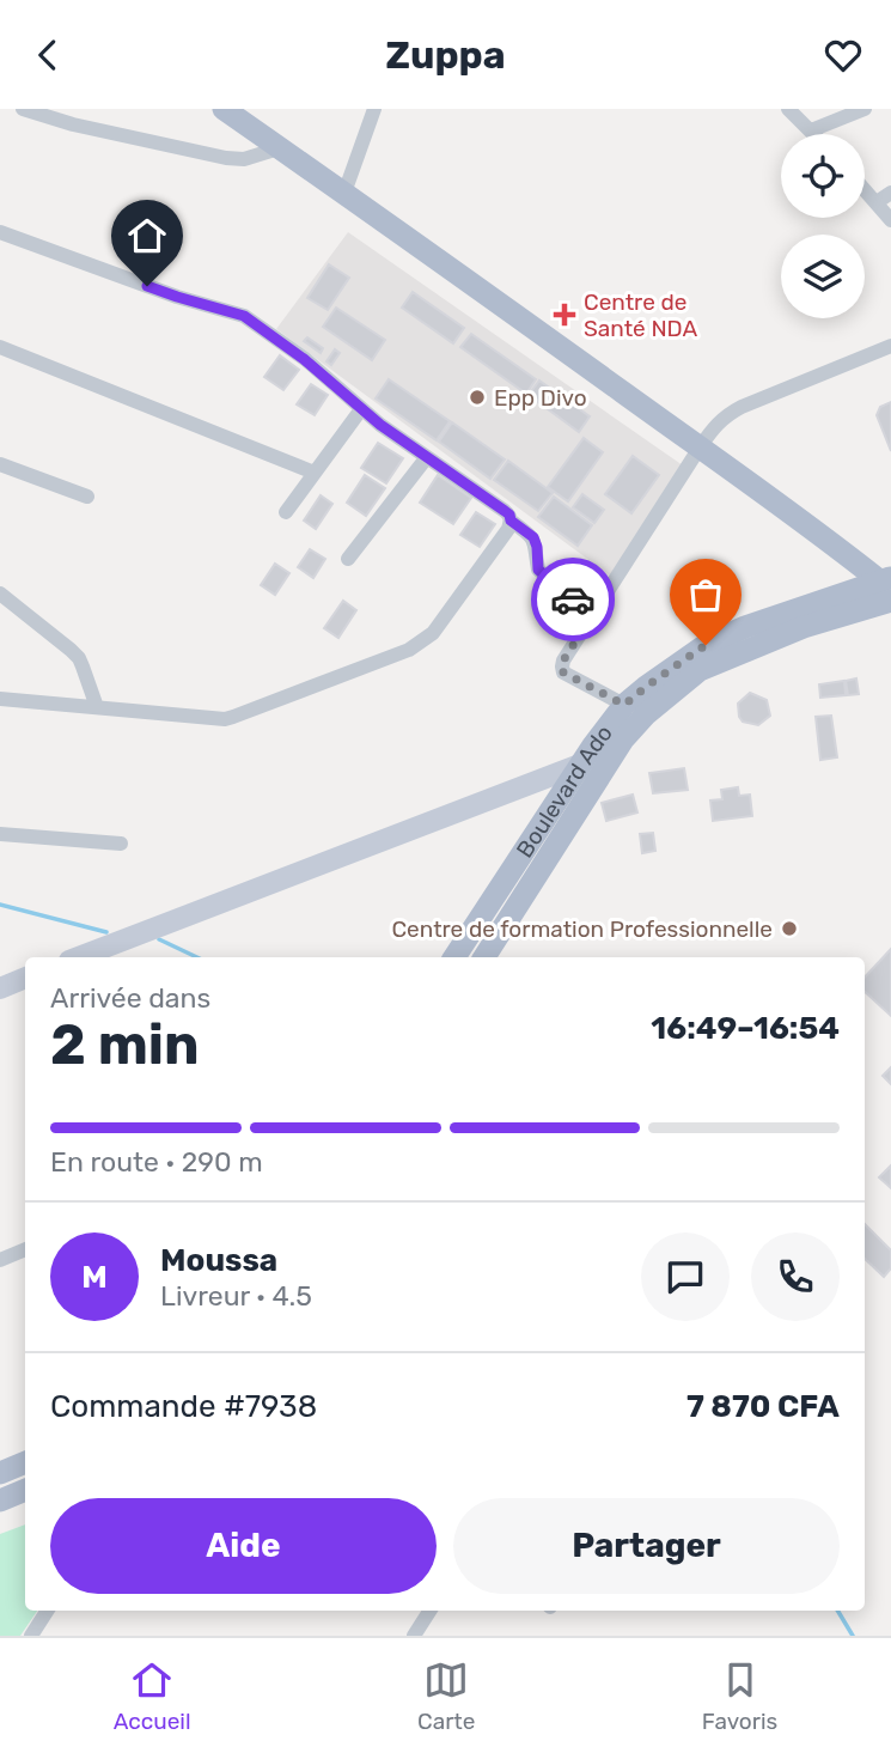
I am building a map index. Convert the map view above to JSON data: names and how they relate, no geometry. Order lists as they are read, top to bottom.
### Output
{
  "streets": {
    "main road": ["Boulevard Ado"]
  },
  "places": {
    "health": ["Centre de Santé NDA"],
    "other": ["Epp Divo", "Centre de formation Professionnelle"]
  },
  "page": {
    "header": "Zuppa",
    "heading": ["2 min", "Arrivée dans", "16:49–16:54"],
    "panel": [
      "Moussa",
      "Livreur · 4.5",
      "Commande #7938",
      "7 870 CFA"
    ],
    "bar": "En route · 290 m",
    "round": "M",
    "buttons": ["Aide", "Partager"],
    "tabs": ["Accueil", "Carte", "Favoris"]
  }
}
